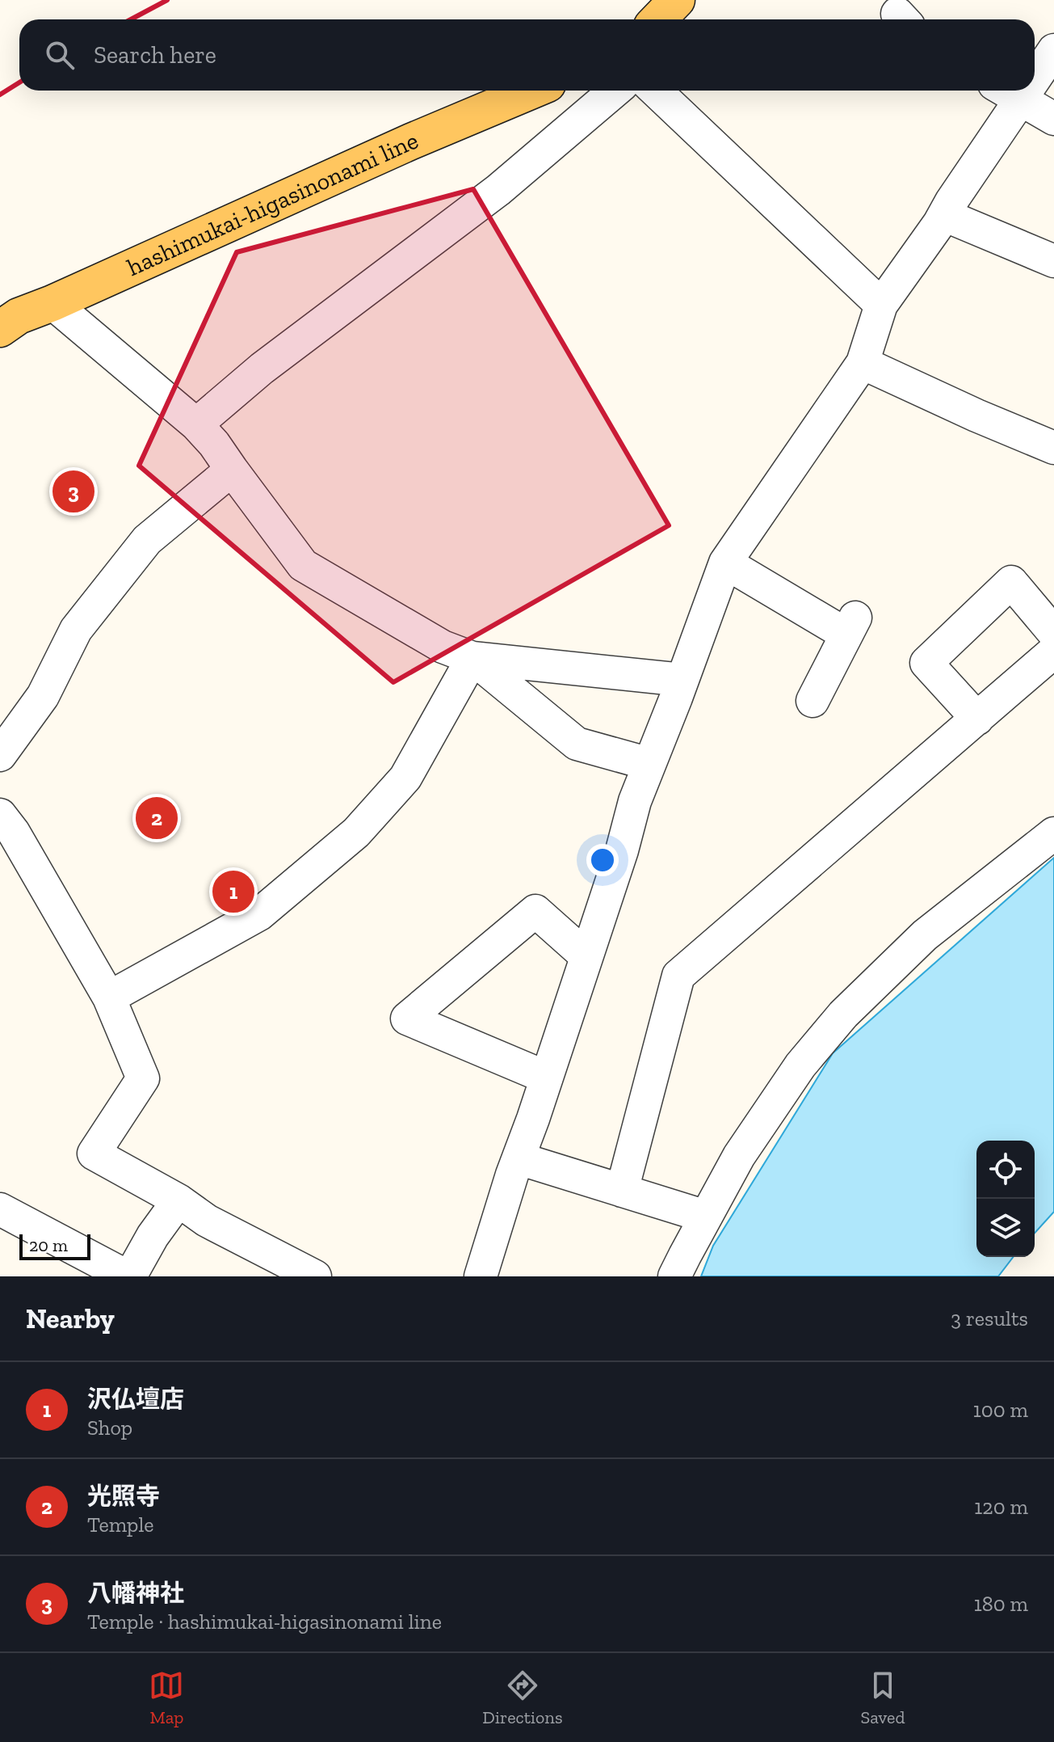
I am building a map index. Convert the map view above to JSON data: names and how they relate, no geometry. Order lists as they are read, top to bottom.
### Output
{
  "streets": {
    "main road": ["hashimukai-higasinonami line"]
  },
  "scale_bar": "20 m",
  "page": {
    "search": "Search here",
    "pins": ["3", "2", "1"],
    "scale": "20 m",
    "heading": ["Nearby", "3 results"],
    "list": [
      {
        "mark": "1",
        "name": "沢仏壇店",
        "note": "Shop",
        "value": "100 m"
      },
      {
        "mark": "2",
        "name": "光照寺",
        "note": "Temple",
        "value": "120 m"
      },
      {
        "mark": "3",
        "name": "八幡神社",
        "note": "Temple · hashimukai-higasinonami line",
        "value": "180 m"
      }
    ],
    "nav": ["Map", "Directions", "Saved"]
  }
}
